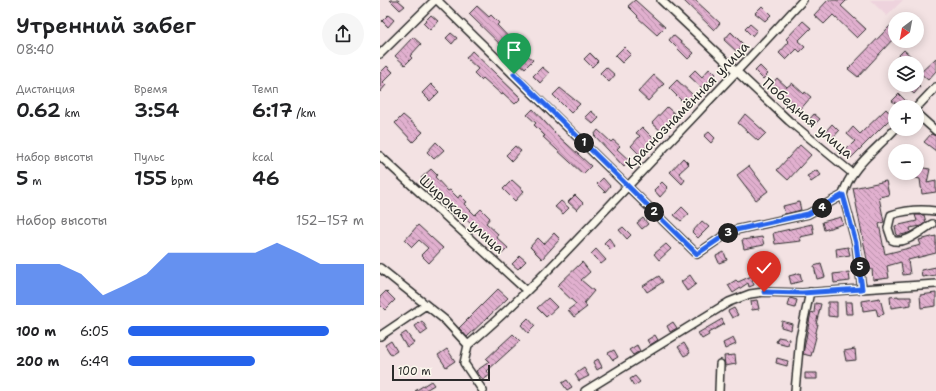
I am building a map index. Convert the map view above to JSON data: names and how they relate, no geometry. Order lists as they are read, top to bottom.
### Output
{
  "streets": {
    "street": ["Краснознамённая улица", "Победная улица", "Широкая улица"]
  },
  "crossings": [
    ["Краснознамённая улица", "Победная улица"],
    ["Краснознамённая улица", "Широкая улица"]
  ],
  "scale_bar": "100 m",
  "north": "bottom left",
  "page": {
    "heading": ["Утренний забег", "08:40"],
    "map_buttons": ["+", "−"],
    "stats": [
      ["Дистанция", "0.62 km"],
      ["Время", "3:54"],
      ["Темп", "6:17 /km"],
      ["Набор высоты", "5 m"],
      ["Пульс", "155 bpm"],
      ["kcal", "46"]
    ],
    "pins": [
      "1",
      "4",
      "2",
      "3",
      "5"
    ],
    "chart": ["Набор высоты", "152–157 m"],
    "list": [
      {
        "name": "100 m",
        "note": "6:05"
      },
      {
        "name": "200 m",
        "note": "6:49"
      }
    ],
    "scale": "100 m"
  }
}
